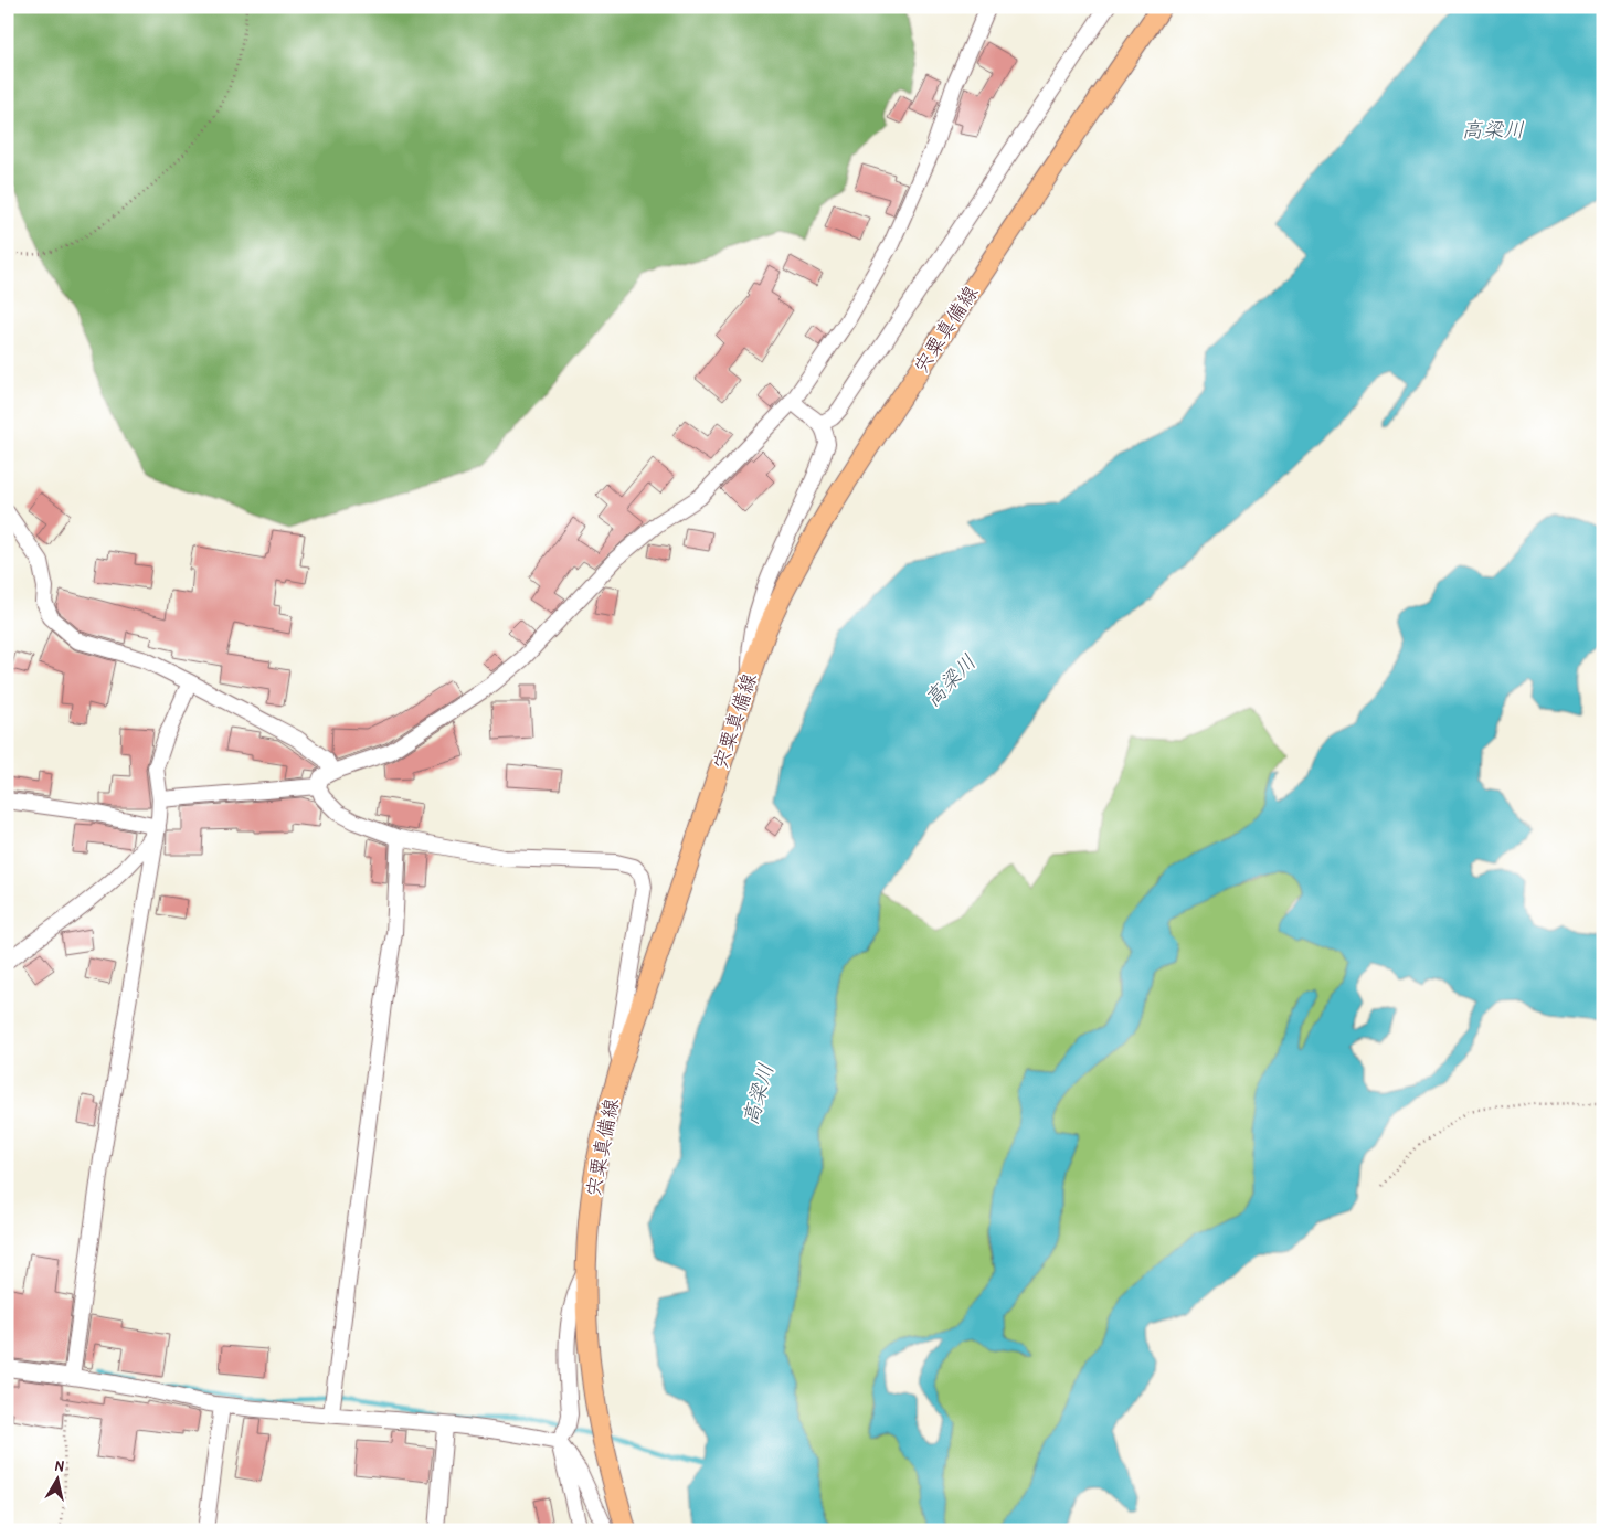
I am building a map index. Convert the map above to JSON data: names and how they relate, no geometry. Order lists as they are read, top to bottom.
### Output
{
  "streets": {
    "main road": ["宍粟真備線"]
  },
  "water": ["高梁川"],
  "north": "top"
}
